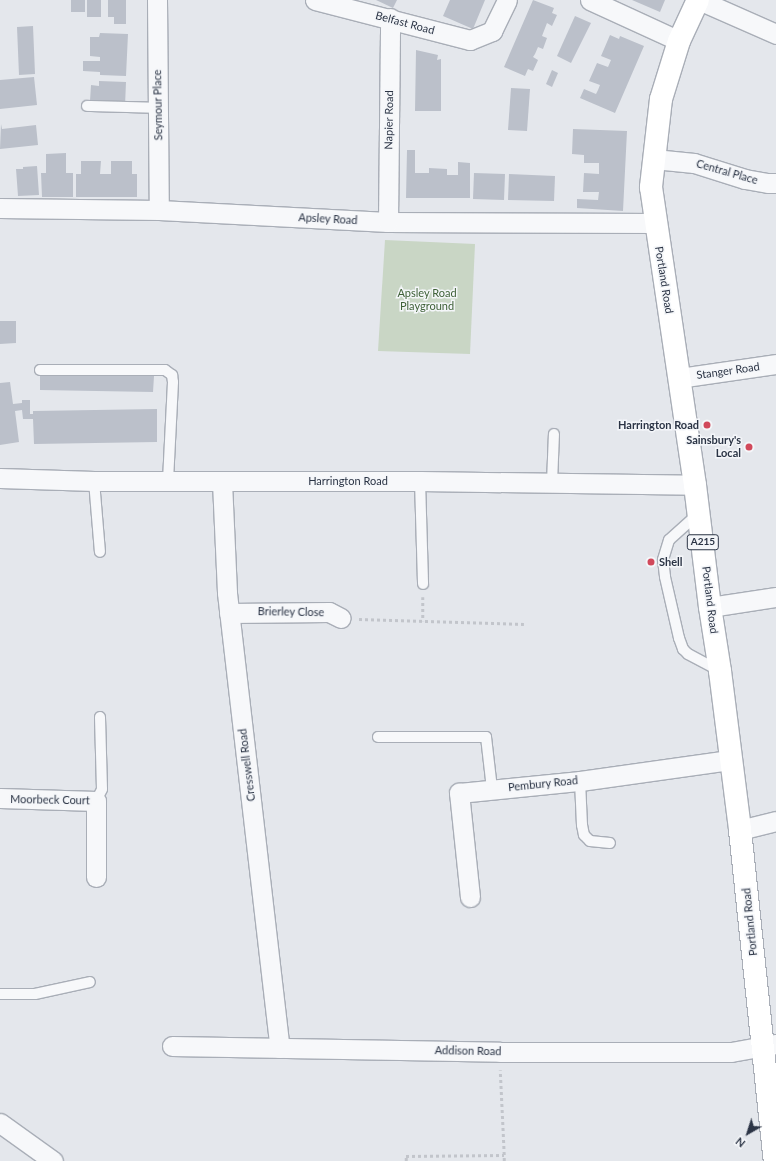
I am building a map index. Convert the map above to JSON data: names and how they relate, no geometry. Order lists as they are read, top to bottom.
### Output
{
  "streets": {
    "main road": ["Portland Road", "A215"],
    "street": [
      "Belfast Road",
      "Seymour Place",
      "Napier Road",
      "Central Place",
      "Apsley Road",
      "Stanger Road",
      "Harrington Road",
      "Brierley Close",
      "Cresswell Road",
      "Pembury Road",
      "Moorbeck Court",
      "Addison Road"
    ]
  },
  "crossings": [
    ["Belfast Road", "Napier Road"],
    ["Seymour Place", "Apsley Road"],
    ["Napier Road", "Apsley Road"],
    ["Central Place", "Portland Road"],
    ["Apsley Road", "Portland Road"],
    ["Portland Road", "Stanger Road"],
    ["Portland Road", "Harrington Road"],
    ["Portland Road", "Pembury Road"],
    ["Portland Road", "Addison Road"],
    ["Harrington Road", "Cresswell Road"],
    ["Brierley Close", "Cresswell Road"],
    ["Cresswell Road", "Addison Road"]
  ],
  "parks": ["Apsley Road Playground"],
  "places": ["Harrington Road", "Sainsbury's Local", "Shell"],
  "north": "bottom left"
}
